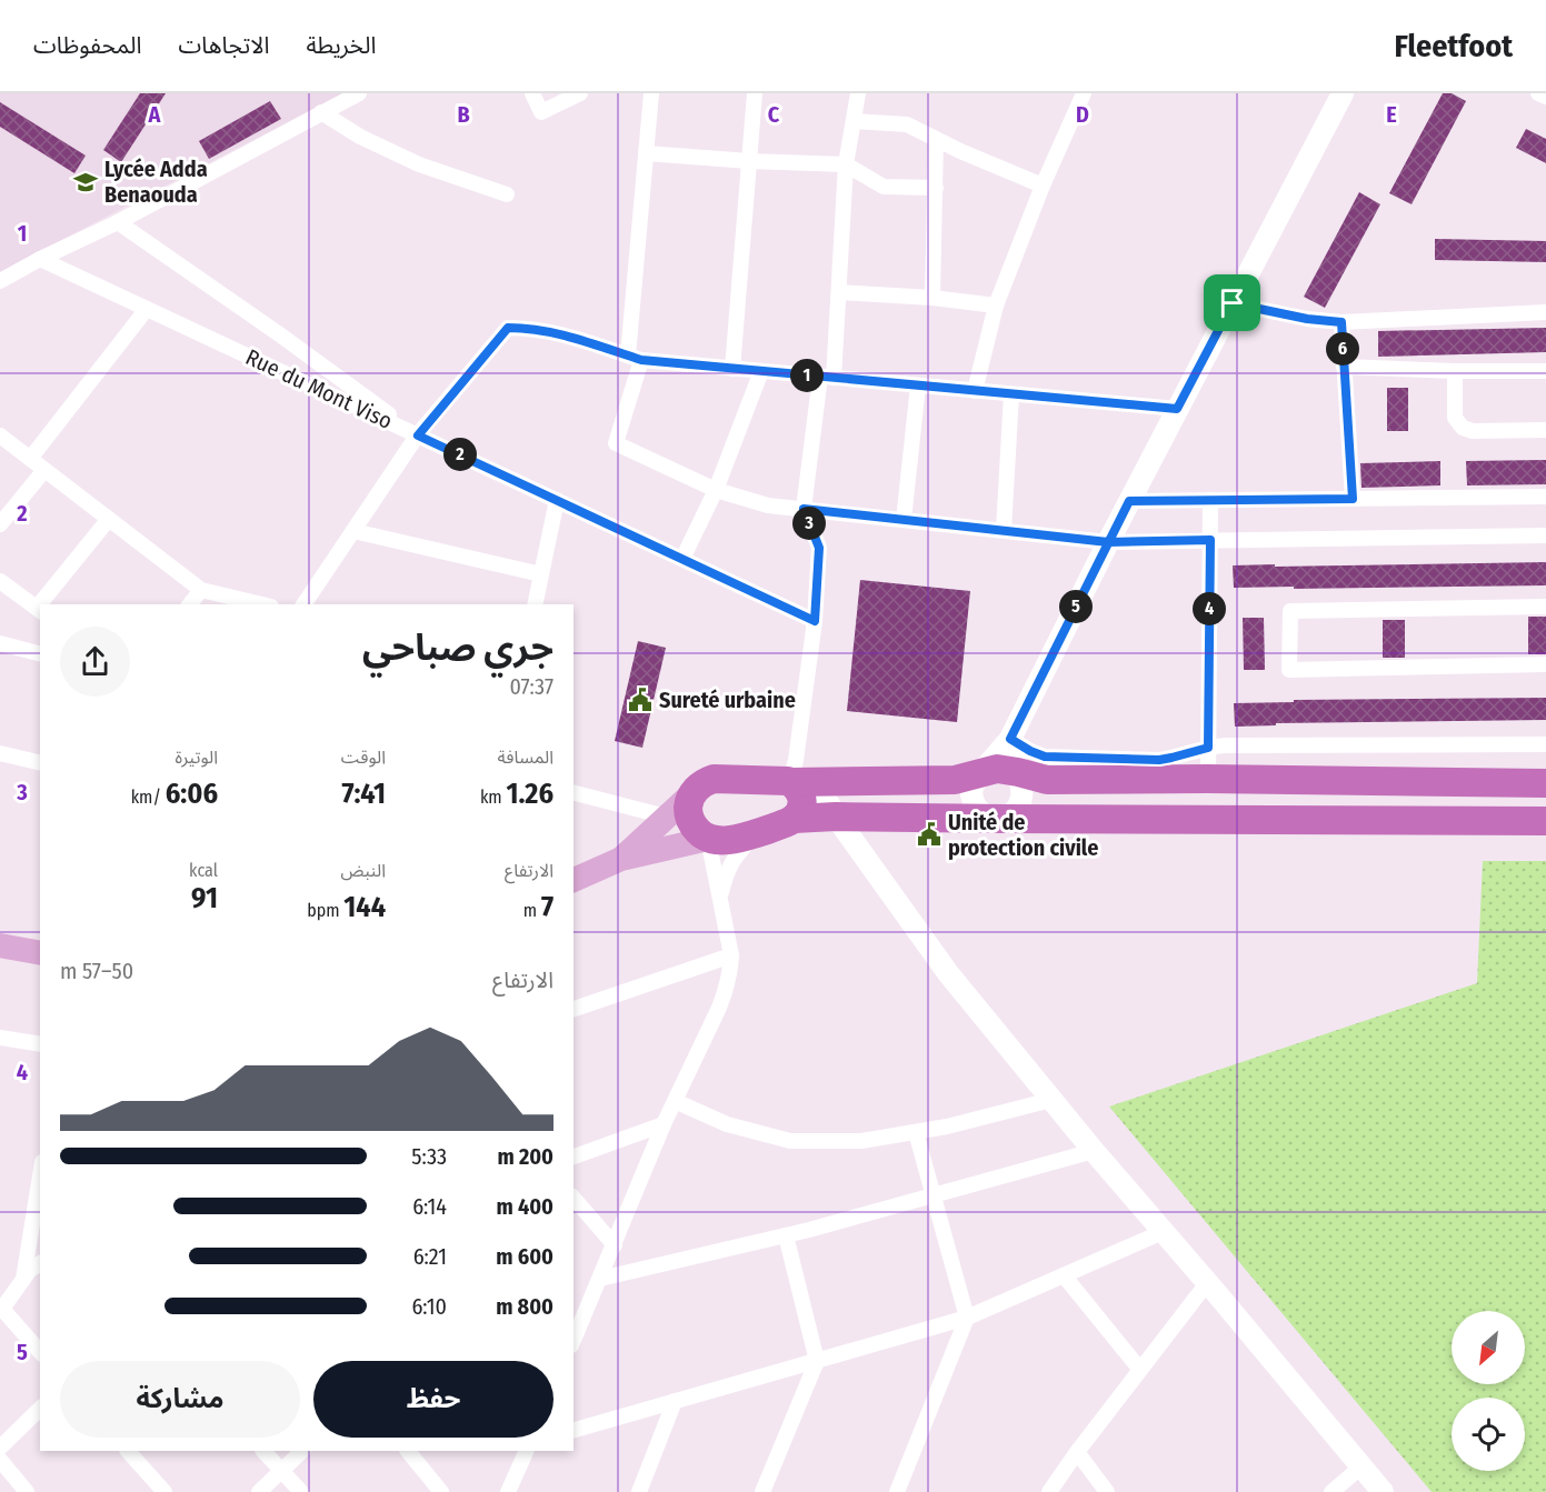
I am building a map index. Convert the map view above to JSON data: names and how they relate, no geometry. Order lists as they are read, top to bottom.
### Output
{
  "streets": {
    "street": ["Rue du Mont Viso"]
  },
  "places": {
    "school or university": ["Lycée Adda Benaouda"],
    "public building": ["Sureté urbaine", "Unité de protection civile"]
  },
  "north": "bottom left",
  "page": {
    "header": "Fleetfoot",
    "nav": ["الخريطة", "الاتجاهات", "المحفوظات"],
    "pins": [
      "6",
      "1",
      "2",
      "3",
      "5",
      "4"
    ],
    "heading": ["جري صباحي", "07:37"],
    "stats": [
      ["المسافة", "1.26 km"],
      ["الوقت", "7:41"],
      ["الوتيرة", "6:06 /km"],
      ["الارتفاع", "7 m"],
      ["النبض", "144 bpm"],
      ["kcal", "91"]
    ],
    "chart": ["الارتفاع", "50–57 m"],
    "list": [
      {
        "name": "200 m",
        "note": "5:33"
      },
      {
        "name": "400 m",
        "note": "6:14"
      },
      {
        "name": "600 m",
        "note": "6:21"
      },
      {
        "name": "800 m",
        "note": "6:10"
      }
    ],
    "buttons": ["حفظ", "مشاركة"]
  },
  "grid": {
    "columns": [
      "A",
      "B",
      "C",
      "D",
      "E"
    ],
    "rows": [
      "1",
      "2",
      "3",
      "4",
      "5"
    ]
  }
}
